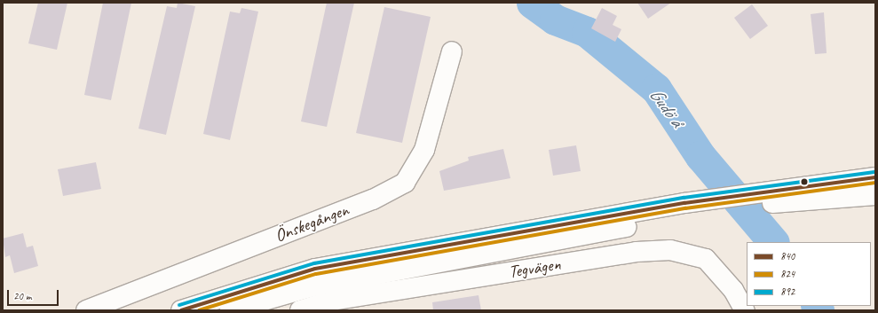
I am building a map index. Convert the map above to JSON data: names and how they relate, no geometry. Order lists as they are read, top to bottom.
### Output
{
  "streets": {
    "main road": ["Önskegången", "Tegvägen"]
  },
  "water": ["Gudö å"],
  "lines": ["transit line 892", "transit line 840", "transit line 824"],
  "legend": ["840", "824", "892"],
  "scale_bar": "20 m"
}
